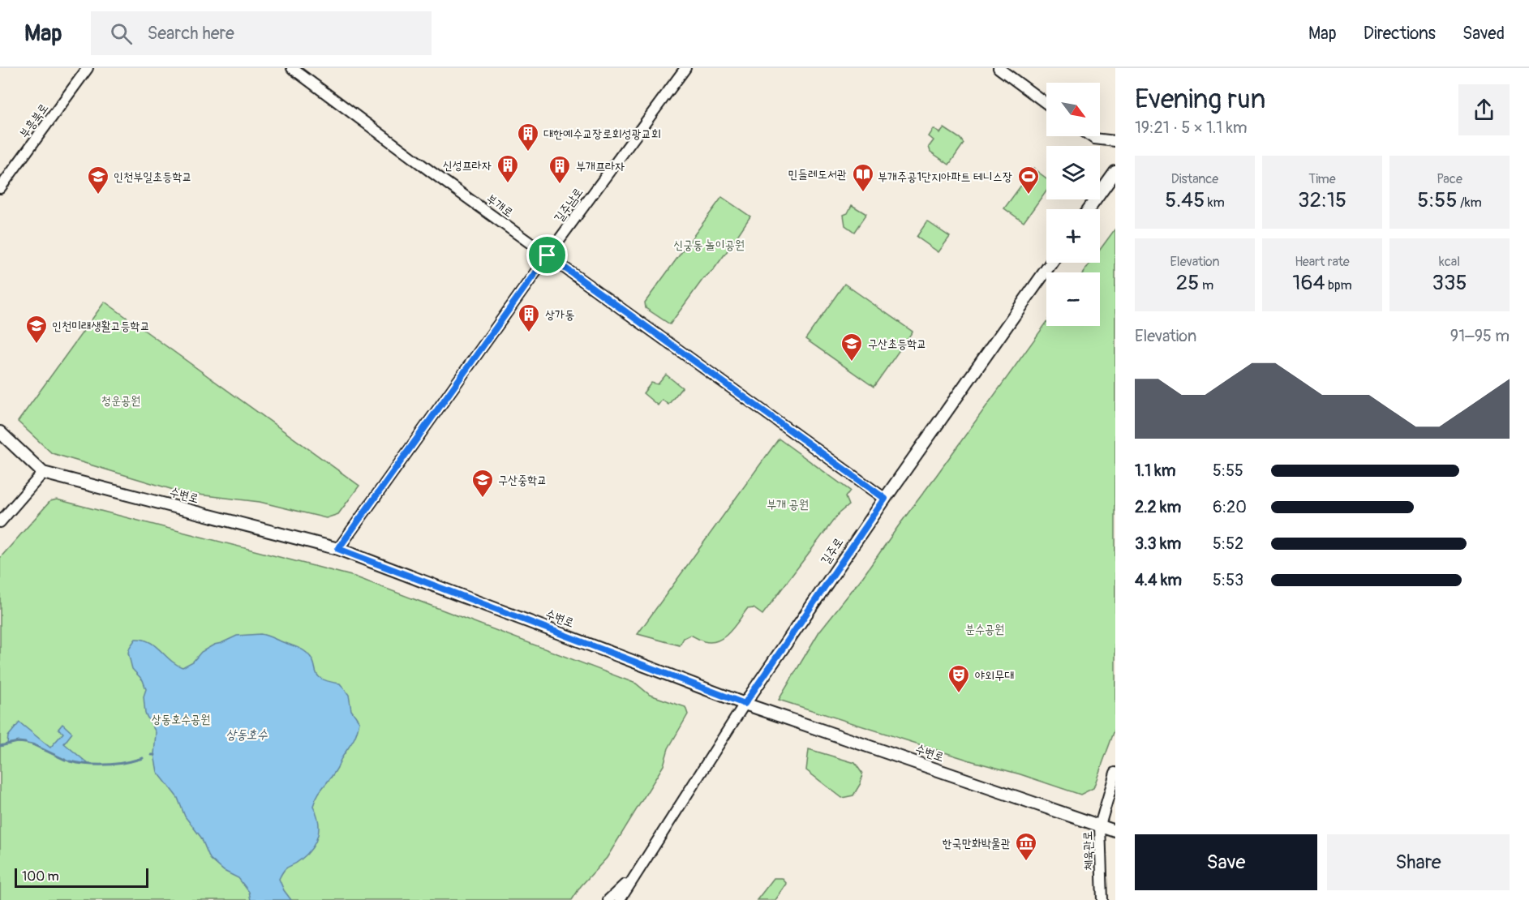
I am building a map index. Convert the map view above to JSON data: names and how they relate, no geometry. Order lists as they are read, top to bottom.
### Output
{
  "streets": {
    "main road": ["수변로", "길주로"],
    "street": [
      "부흥북로",
      "길주남로",
      "부개로",
      "체육관로"
    ]
  },
  "crossings": [
    ["길주남로", "부개로"],
    ["길주남로", "수변로"],
    ["부개로", "길주로"],
    ["수변로", "길주로"],
    ["수변로", "체육관로"]
  ],
  "water": ["상동호수"],
  "parks": [
    "신궁동 놀이공원",
    "청운공원",
    "부개 공원",
    "분수공원",
    "상동호수공원"
  ],
  "places": {
    "building": [
      "대한예수교장로회성광교회",
      "신성프라자",
      "부개프라자",
      "상가동"
    ],
    "library": ["민들레도서관"],
    "school or university": [
      "인천부일초등학교",
      "인천미래생활고등학교",
      "구산초등학교",
      "구산중학교"
    ],
    "sports": ["부개주공1단지아파트 테니스장"],
    "theatre": ["야외무대"],
    "museum": ["한국만화박물관"]
  },
  "scale_bar": "100 m",
  "north": "bottom right",
  "page": {
    "header": "Map",
    "search": "Search here",
    "nav": ["Map", "Directions", "Saved"],
    "heading": ["Evening run", "19:21 · 5 × 1.1 km"],
    "map_buttons": ["+", "−"],
    "stats": [
      ["Distance", "5.45 km"],
      ["Time", "32:15"],
      ["Pace", "5:55 /km"],
      ["Elevation", "25 m"],
      ["Heart rate", "164 bpm"],
      ["kcal", "335"]
    ],
    "chart": ["Elevation", "91–95 m"],
    "list": [
      {
        "name": "1.1 km",
        "note": "5:55"
      },
      {
        "name": "2.2 km",
        "note": "6:20"
      },
      {
        "name": "3.3 km",
        "note": "5:52"
      },
      {
        "name": "4.4 km",
        "note": "5:53"
      }
    ],
    "buttons": ["Save", "Share"],
    "scale": "100 m"
  }
}
